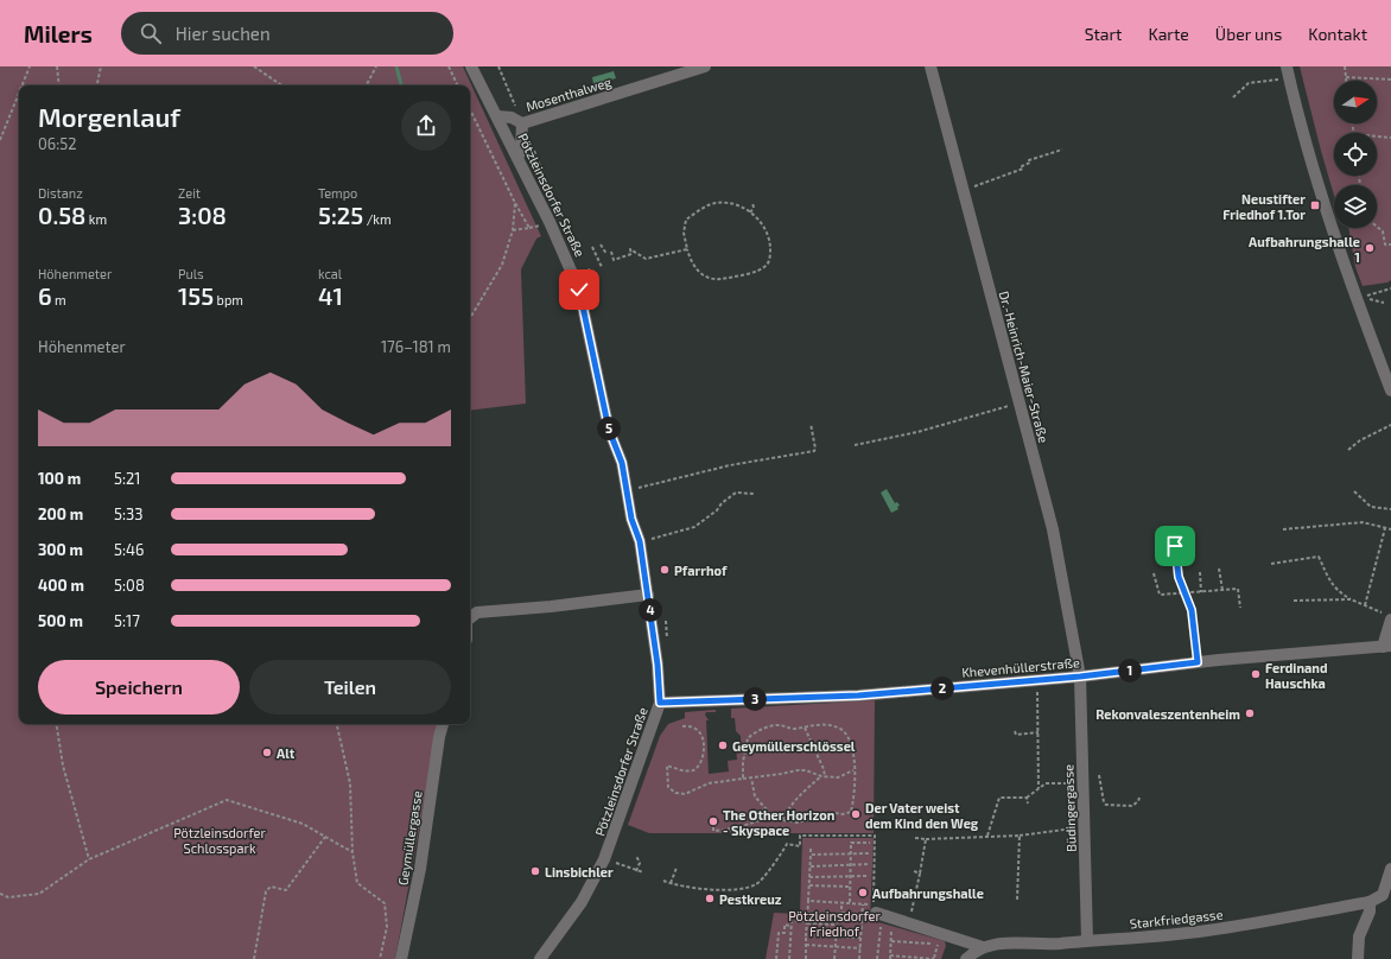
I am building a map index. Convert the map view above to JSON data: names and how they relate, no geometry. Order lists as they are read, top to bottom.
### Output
{
  "streets": {
    "street": [
      "Mosenthalweg",
      "Pötzleinsdorfer Straße",
      "Dr.-Heinrich-Maier-Straße",
      "Khevenhüllerstraße",
      "Büdingergasse",
      "Geymüllergasse",
      "Starkfriedgasse"
    ]
  },
  "crossings": [
    ["Mosenthalweg", "Pötzleinsdorfer Straße"],
    ["Pötzleinsdorfer Straße", "Khevenhüllerstraße"],
    ["Dr.-Heinrich-Maier-Straße", "Khevenhüllerstraße"],
    ["Dr.-Heinrich-Maier-Straße", "Büdingergasse"],
    ["Khevenhüllerstraße", "Büdingergasse"],
    ["Büdingergasse", "Starkfriedgasse"]
  ],
  "parks": ["Pötzleinsdorfer Schlosspark", "Pötzleinsdorfer Friedhof"],
  "places": {
    "transit": ["Neustifter Friedhof 1.Tor"],
    "other": [
      "Aufbahrungshalle 1",
      "Pfarrhof",
      "Ferdinand Hauschka",
      "Rekonvaleszentenheim",
      "Geymüllerschlössel",
      "Alt",
      "Der Vater weist dem Kind den Weg",
      "The Other Horizon - Skyspace",
      "Linsbichler",
      "Aufbahrungshalle",
      "Pestkreuz"
    ]
  },
  "north": "right",
  "page": {
    "header": "Milers",
    "search": "Hier suchen",
    "nav": [
      "Start",
      "Karte",
      "Über uns",
      "Kontakt"
    ],
    "heading": ["Morgenlauf", "06:52"],
    "stats": [
      ["Distanz", "0.58 km"],
      ["Zeit", "3:08"],
      ["Tempo", "5:25 /km"],
      ["Höhenmeter", "6 m"],
      ["Puls", "155 bpm"],
      ["kcal", "41"]
    ],
    "chart": ["Höhenmeter", "176–181 m"],
    "pins": [
      "5",
      "4",
      "1",
      "2",
      "3"
    ],
    "list": [
      {
        "name": "100 m",
        "note": "5:21"
      },
      {
        "name": "200 m",
        "note": "5:33"
      },
      {
        "name": "300 m",
        "note": "5:46"
      },
      {
        "name": "400 m",
        "note": "5:08"
      },
      {
        "name": "500 m",
        "note": "5:17"
      }
    ],
    "buttons": ["Speichern", "Teilen"]
  }
}
